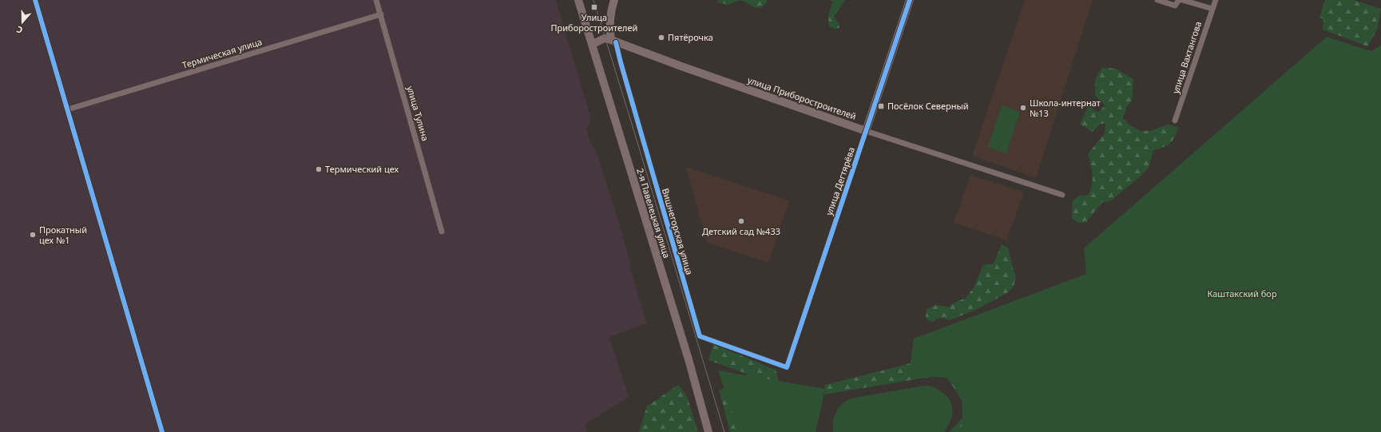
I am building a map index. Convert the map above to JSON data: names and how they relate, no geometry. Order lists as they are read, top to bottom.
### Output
{
  "streets": {
    "street": [
      "Термическая улица",
      "улица Вахтангова",
      "улица Приборостроителей",
      "улица Тулина",
      "улица Дегтярёва",
      "2-я Павелецкая улица",
      "Вишнегорская улица"
    ]
  },
  "crossings": [
    ["Термическая улица", "улица Тулина"],
    ["улица Приборостроителей", "улица Дегтярёва"],
    ["улица Приборостроителей", "2-я Павелецкая улица"],
    ["улица Приборостроителей", "Вишнегорская улица"],
    ["улица Дегтярёва", "Вишнегорская улица"]
  ],
  "parks": ["Каштакский бор"],
  "places": {
    "transit": ["Улица Приборостроителей", "Посёлок Северный"],
    "other": [
      "Пятёрочка",
      "Школа-интернат №13",
      "Термический цех",
      "Детский сад №433",
      "Прокатный цех №1"
    ]
  },
  "north": "bottom"
}
